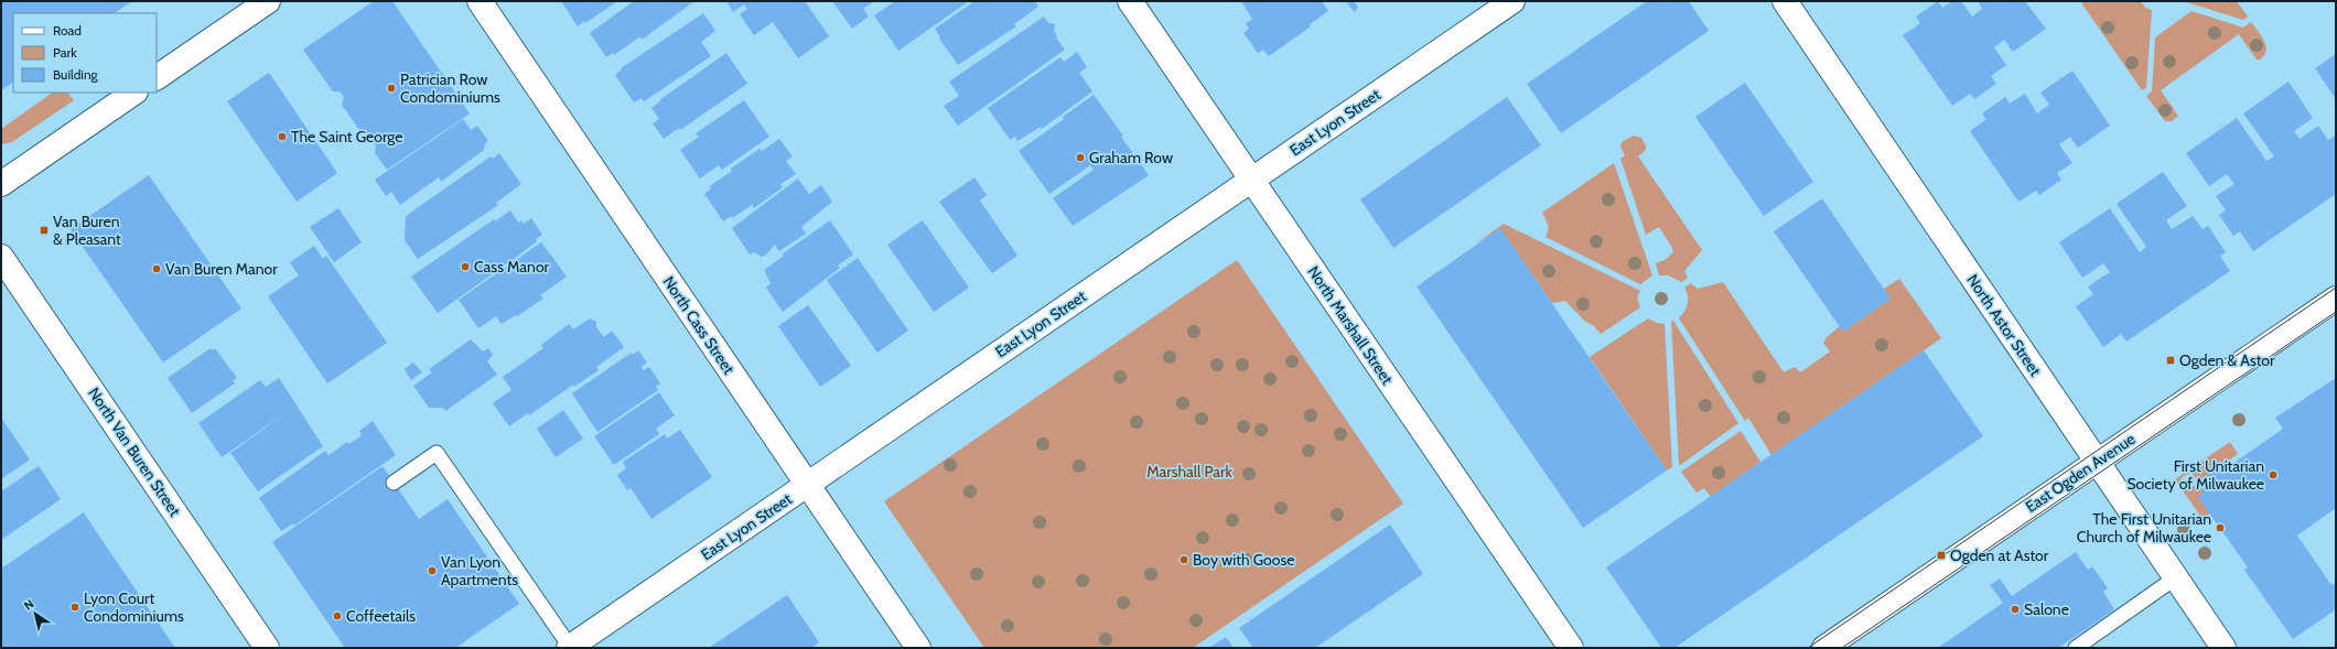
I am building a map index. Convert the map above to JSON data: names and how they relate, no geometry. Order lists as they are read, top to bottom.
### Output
{
  "streets": {
    "street": [
      "East Lyon Street",
      "North Cass Street",
      "North Marshall Street",
      "North Astor Street",
      "North Van Buren Street",
      "East Ogden Avenue"
    ]
  },
  "crossings": [
    ["East Lyon Street", "North Cass Street"],
    ["East Lyon Street", "North Marshall Street"],
    ["North Astor Street", "East Ogden Avenue"]
  ],
  "parks": ["Marshall Park"],
  "places": {
    "other": [
      "Patrician Row Condominiums",
      "The Saint George",
      "Graham Row",
      "Cass Manor",
      "Van Buren Manor",
      "First Unitarian Society of Milwaukee",
      "The First Unitarian Church of Milwaukee",
      "Boy with Goose",
      "Van Lyon Apartments",
      "Lyon Court Condominiums",
      "Salone",
      "Coffeetails"
    ],
    "transit": ["Van Buren & Pleasant", "Ogden & Astor", "Ogden at Astor"]
  },
  "legend": ["Road", "Park", "Building"],
  "north": "top left"
}
